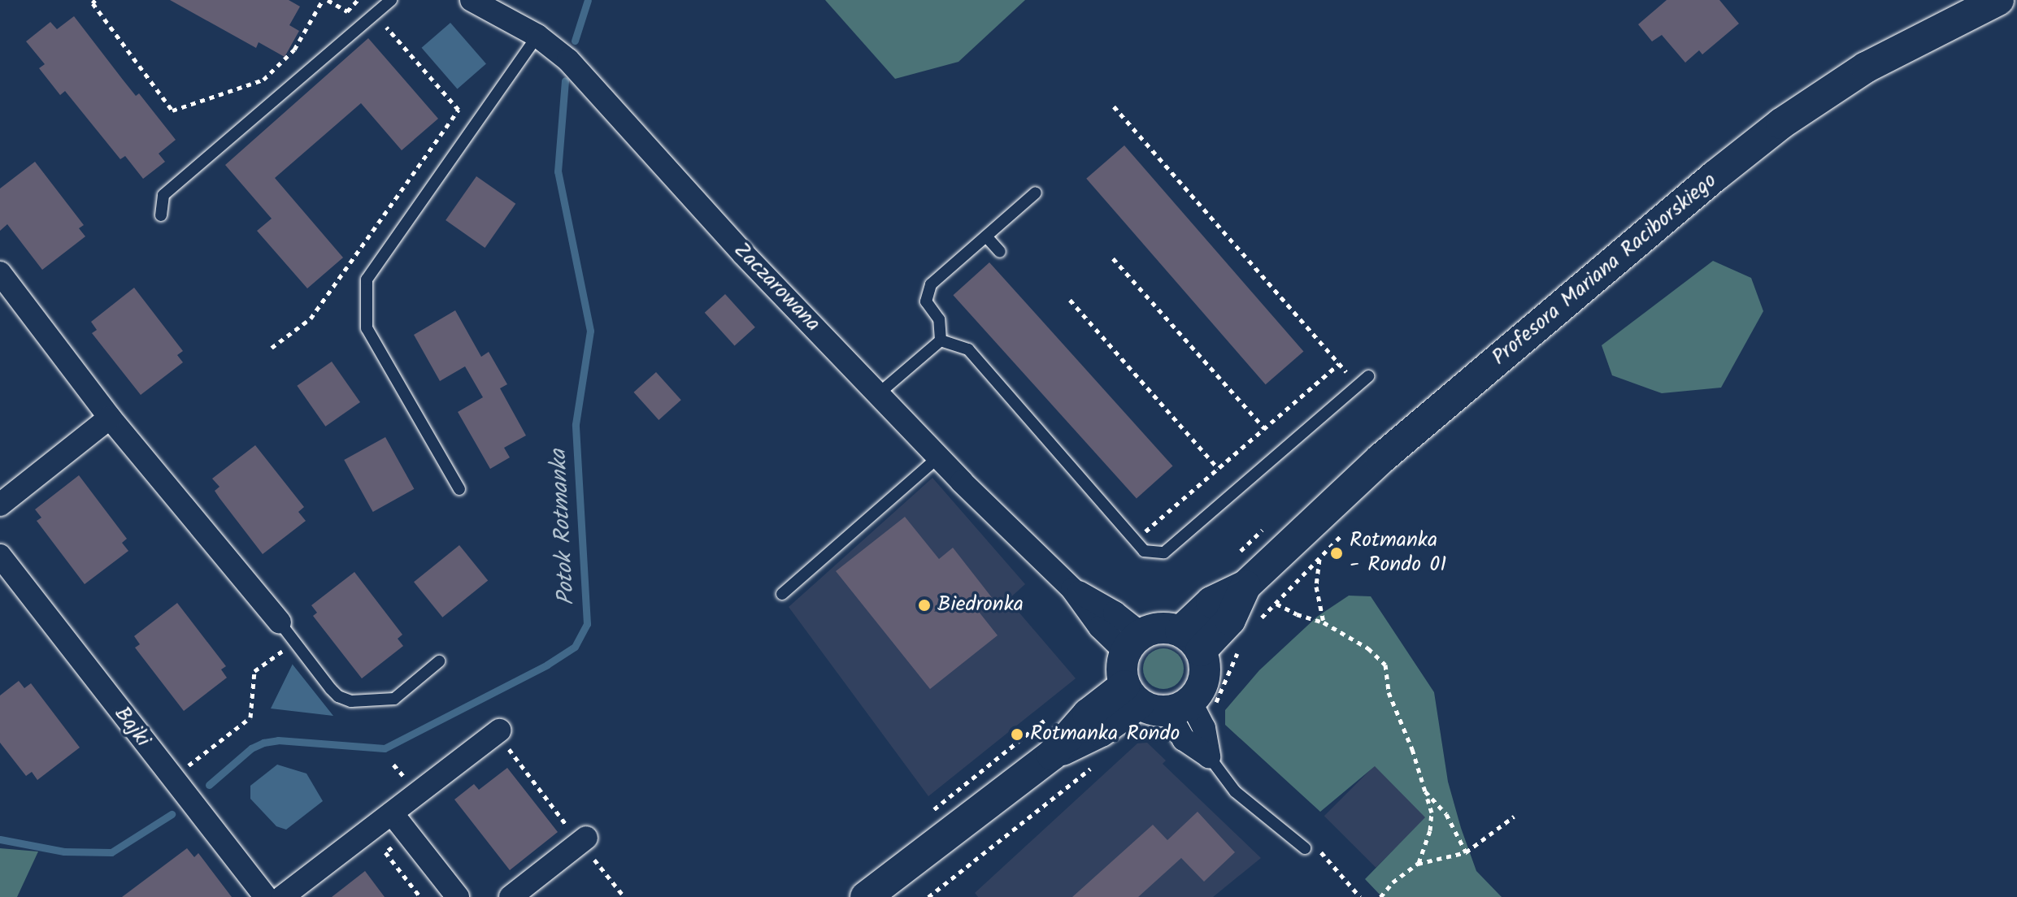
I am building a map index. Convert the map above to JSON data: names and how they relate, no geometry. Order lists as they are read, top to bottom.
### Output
{
  "streets": {
    "main road": ["Profesora Mariana Raciborskiego"],
    "street": ["Zaczarowana", "Bajki"]
  },
  "crossings": [
    ["Profesora Mariana Raciborskiego", "Zaczarowana"]
  ],
  "water": ["Potok Rotmanka"],
  "places": ["Rotmanka - Rondo 01", "Biedronka", "Rotmanka Rondo"]
}
